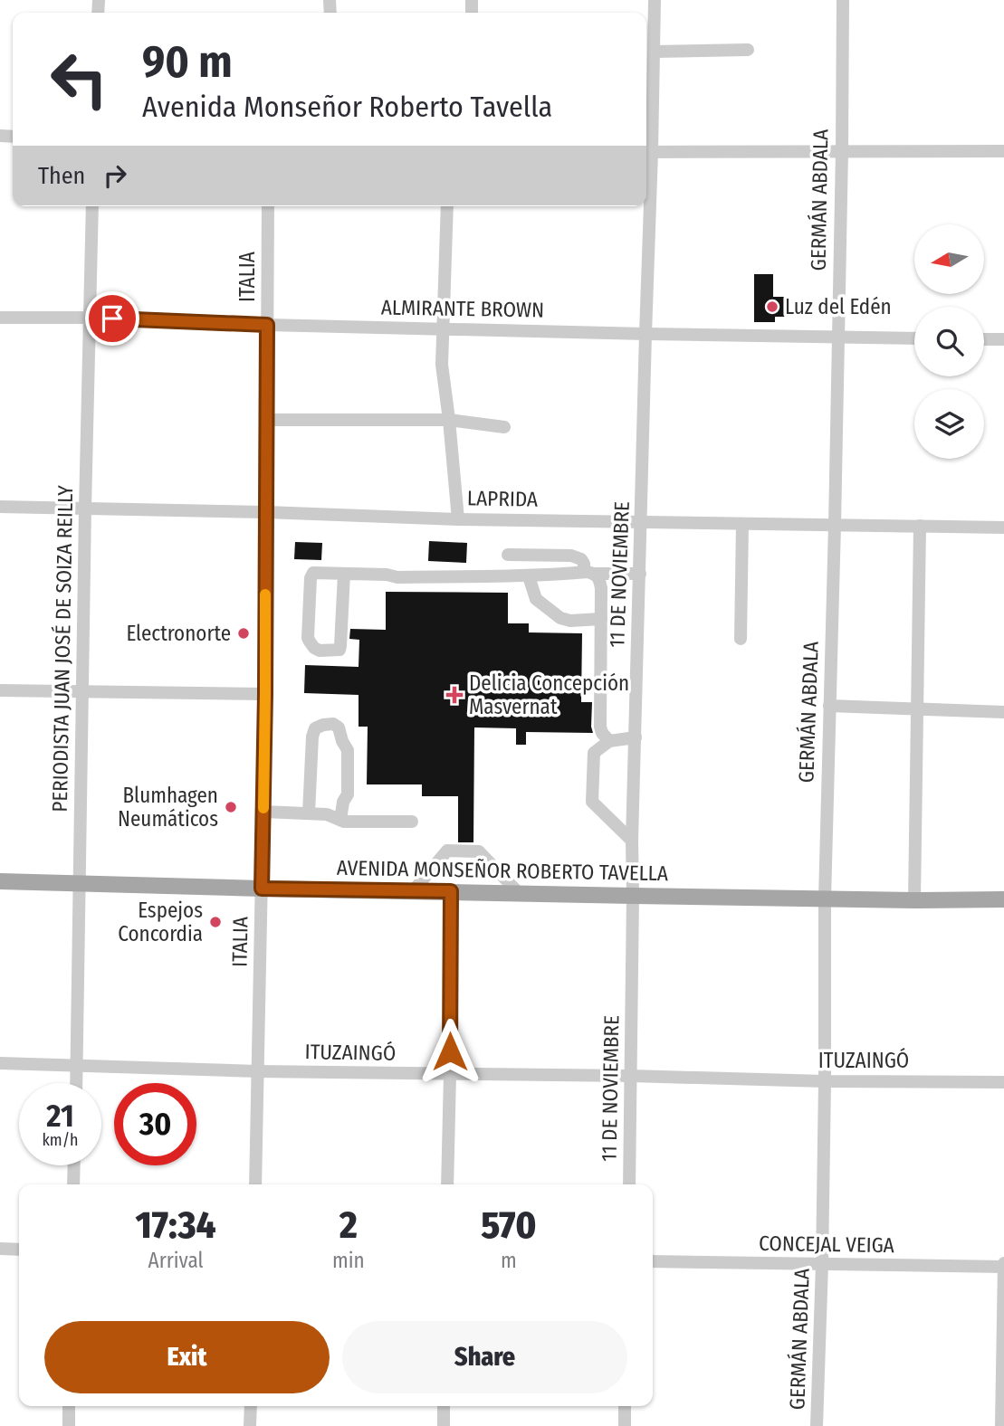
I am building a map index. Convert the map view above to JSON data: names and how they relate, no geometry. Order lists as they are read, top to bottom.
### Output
{
  "streets": {
    "main road": ["AVENIDA MONSEÑOR ROBERTO TAVELLA"],
    "street": [
      "GERMÁN ABDALA",
      "ITALIA",
      "ALMIRANTE BROWN",
      "LAPRIDA",
      "11 DE NOVIEMBRE",
      "PERIODISTA JUAN JOSÉ DE SOIZA REILLY",
      "ITUZAINGÓ",
      "CONCEJAL VEIGA"
    ]
  },
  "crossings": [
    ["GERMÁN ABDALA", "ALMIRANTE BROWN"],
    ["GERMÁN ABDALA", "LAPRIDA"],
    ["GERMÁN ABDALA", "AVENIDA MONSEÑOR ROBERTO TAVELLA"],
    ["GERMÁN ABDALA", "ITUZAINGÓ"],
    ["GERMÁN ABDALA", "CONCEJAL VEIGA"],
    ["ITALIA", "ALMIRANTE BROWN"],
    ["ITALIA", "LAPRIDA"],
    ["ITALIA", "AVENIDA MONSEÑOR ROBERTO TAVELLA"],
    ["ITALIA", "ITUZAINGÓ"],
    ["ALMIRANTE BROWN", "11 DE NOVIEMBRE"],
    ["ALMIRANTE BROWN", "PERIODISTA JUAN JOSÉ DE SOIZA REILLY"],
    ["LAPRIDA", "11 DE NOVIEMBRE"],
    ["LAPRIDA", "PERIODISTA JUAN JOSÉ DE SOIZA REILLY"],
    ["11 DE NOVIEMBRE", "AVENIDA MONSEÑOR ROBERTO TAVELLA"],
    ["11 DE NOVIEMBRE", "ITUZAINGÓ"],
    ["PERIODISTA JUAN JOSÉ DE SOIZA REILLY", "AVENIDA MONSEÑOR ROBERTO TAVELLA"],
    ["PERIODISTA JUAN JOSÉ DE SOIZA REILLY", "ITUZAINGÓ"]
  ],
  "places": {
    "other": [
      "Luz del Edén",
      "Electronorte",
      "Blumhagen Neumáticos",
      "Espejos Concordia"
    ],
    "health": ["Delicia Concepción Masvernat"]
  },
  "north": "left",
  "page": {
    "turn": ["90 m", "Avenida Monseñor Roberto Tavella"],
    "then": "Then",
    "speed": "21 km/h",
    "limit": "30",
    "eta": [
      "17:34",
      "Arrival",
      "2",
      "min",
      "570",
      "m"
    ],
    "buttons": ["Exit", "Share"]
  }
}
